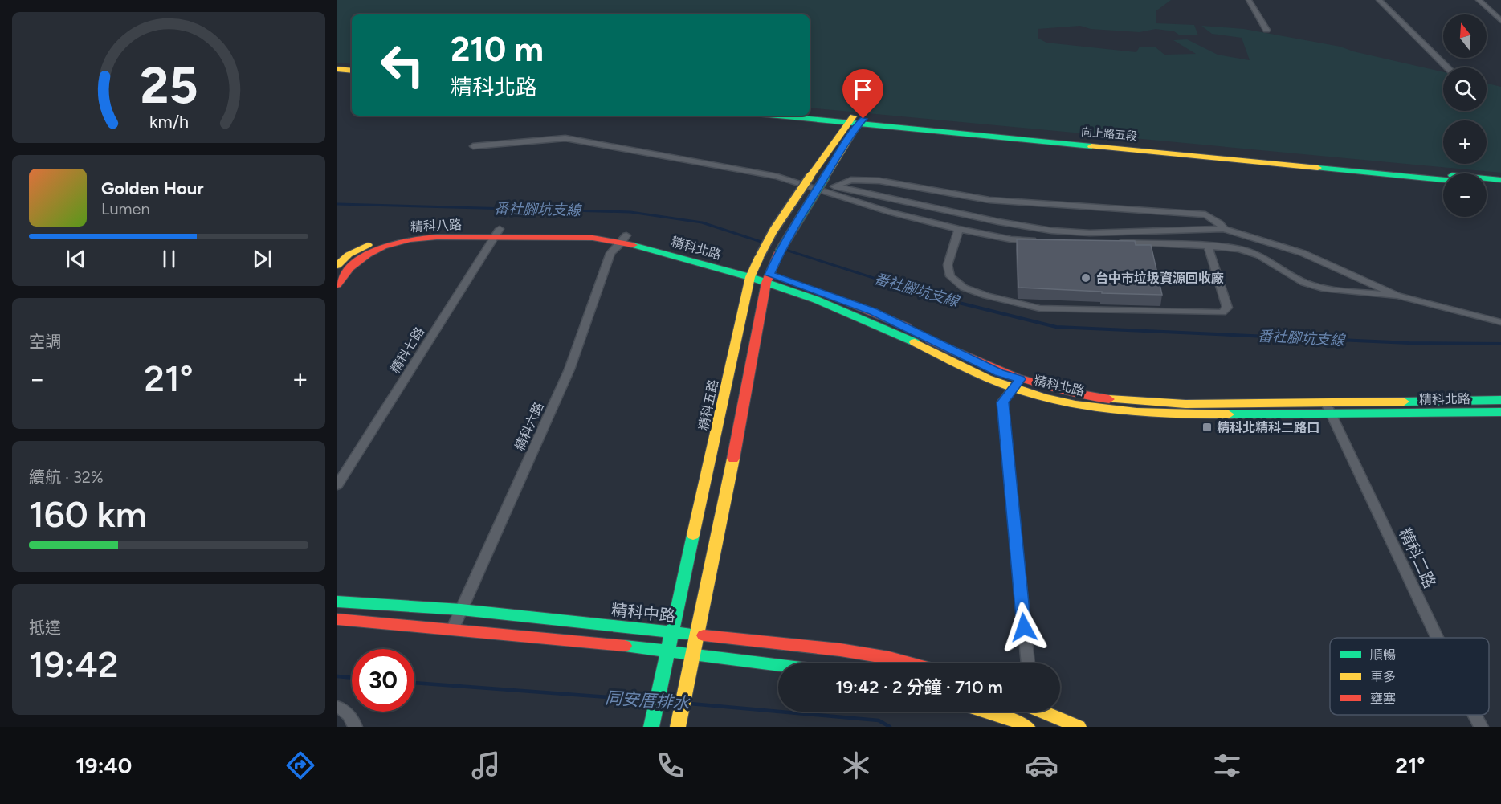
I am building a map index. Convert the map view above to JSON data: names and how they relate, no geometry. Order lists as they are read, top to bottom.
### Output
{
  "streets": {
    "street": [
      "向上路五段",
      "精科八路",
      "精科北路",
      "精科七路",
      "精科五路",
      "精科六路",
      "精科二路",
      "精科中路"
    ]
  },
  "crossings": [
    ["向上路五段", "精科五路"],
    ["精科八路", "精科北路"],
    ["精科八路", "精科七路"],
    ["精科北路", "精科七路"],
    ["精科北路", "精科五路"],
    ["精科北路", "精科六路"],
    ["精科北路", "精科二路"],
    ["精科五路", "精科中路"],
    ["精科六路", "精科中路"]
  ],
  "water": ["番社腳坑支線", "同安厝排水"],
  "places": {
    "other": ["台中市垃圾資源回收廠"],
    "transit": ["精科北精科二路口"]
  },
  "legend": ["順暢", "車多", "壅塞"],
  "north": "top",
  "page": {
    "map_buttons": ["+", "−"],
    "turn": ["210 m", "精科北路"],
    "song": ["Golden Hour", "Lumen"],
    "tile": [
      "空調",
      ["續航 · 32%", "160 km"],
      ["抵達", "19:42"]
    ],
    "heat": ["−", "21°", "+"],
    "limit": "30",
    "trip": "19:42 · 2 分鐘 · 710 m",
    "tabs": ["19:40", "21°"],
    "gauge": ["25", "km/h"]
  }
}
